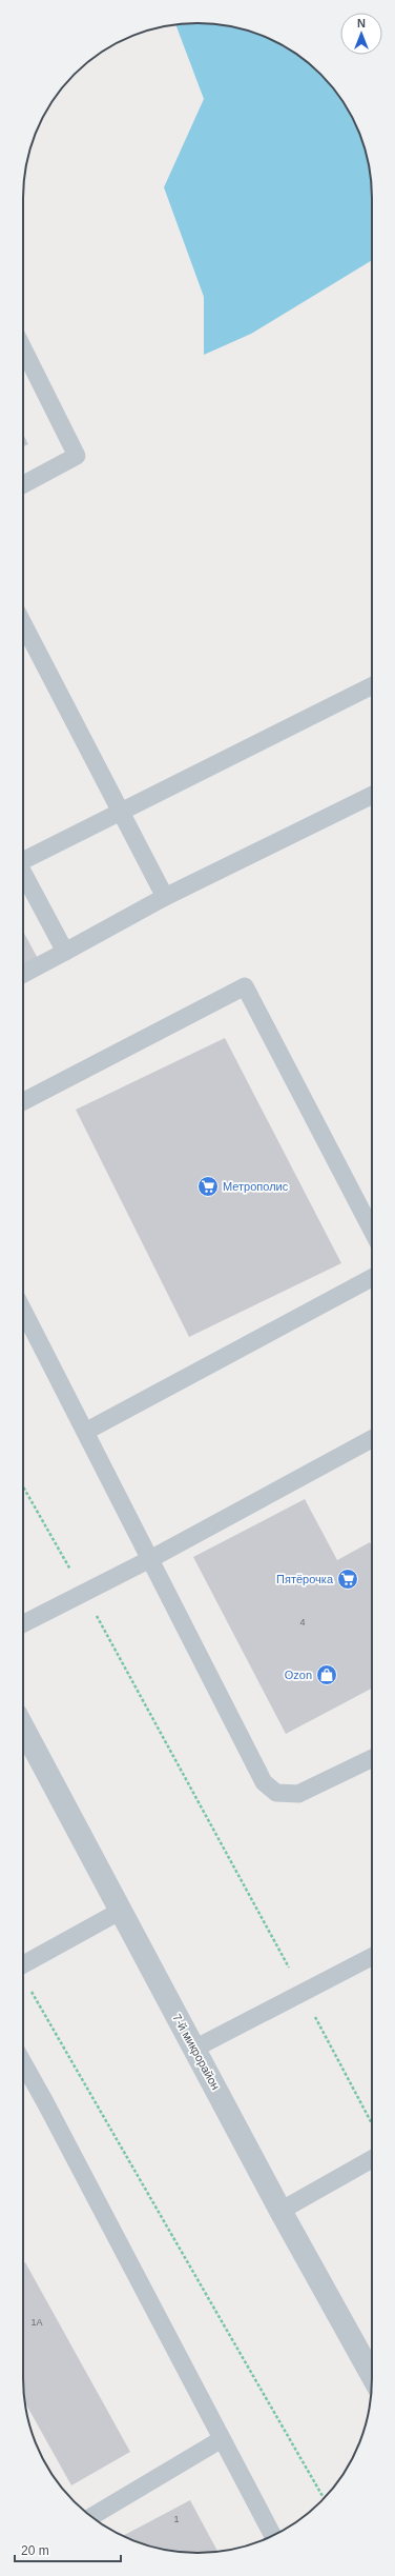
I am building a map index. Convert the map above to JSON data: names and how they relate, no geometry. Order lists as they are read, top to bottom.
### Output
{
  "streets": {
    "street": ["7-й микрорайон"]
  },
  "places": {
    "supermarket": ["Метрополис", "Пятёрочка"],
    "shop": ["Ozon"]
  },
  "house_numbers": ["4", "1А", "1"],
  "scale_bar": "20 m",
  "north": "top"
}
